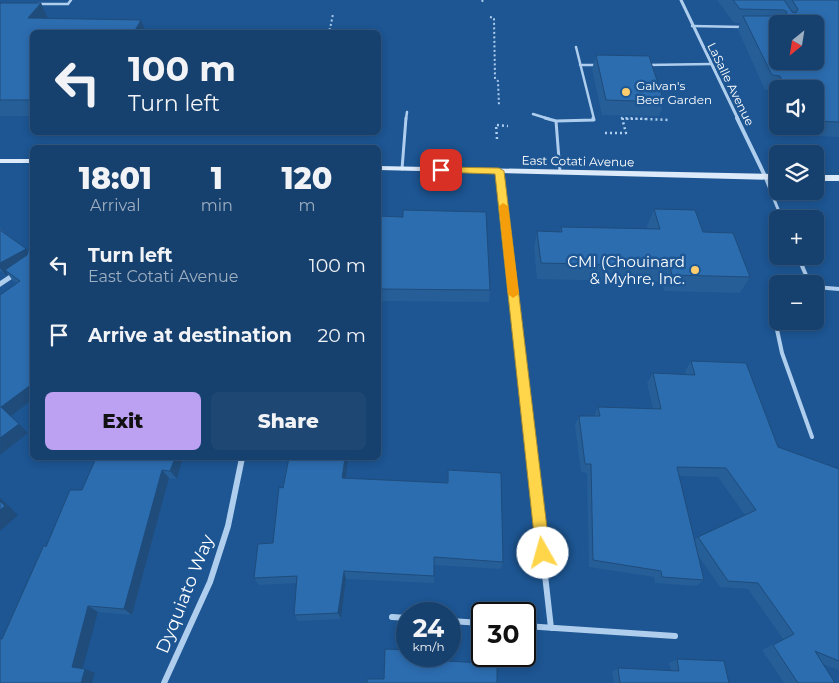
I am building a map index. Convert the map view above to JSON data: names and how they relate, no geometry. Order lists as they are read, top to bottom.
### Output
{
  "streets": {
    "main road": ["East Cotati Avenue"],
    "street": ["LaSalle Avenue", "Dyquiato Way"]
  },
  "crossings": [
    ["LaSalle Avenue", "East Cotati Avenue"]
  ],
  "places": ["Galvan's Beer Garden", "CMI (Chouinard & Myhre, Inc."],
  "north": "bottom left",
  "page": {
    "map_buttons": ["+", "−"],
    "turn": ["100 m", "Turn left"],
    "eta": [
      "18:01",
      "Arrival",
      "1",
      "min",
      "120",
      "m"
    ],
    "list": [
      {
        "name": "Turn left",
        "note": "East Cotati Avenue",
        "value": "100 m"
      },
      {
        "name": "Arrive at destination",
        "value": "20 m"
      }
    ],
    "buttons": ["Exit", "Share"],
    "speed": "24 km/h",
    "limit": "30"
  }
}
